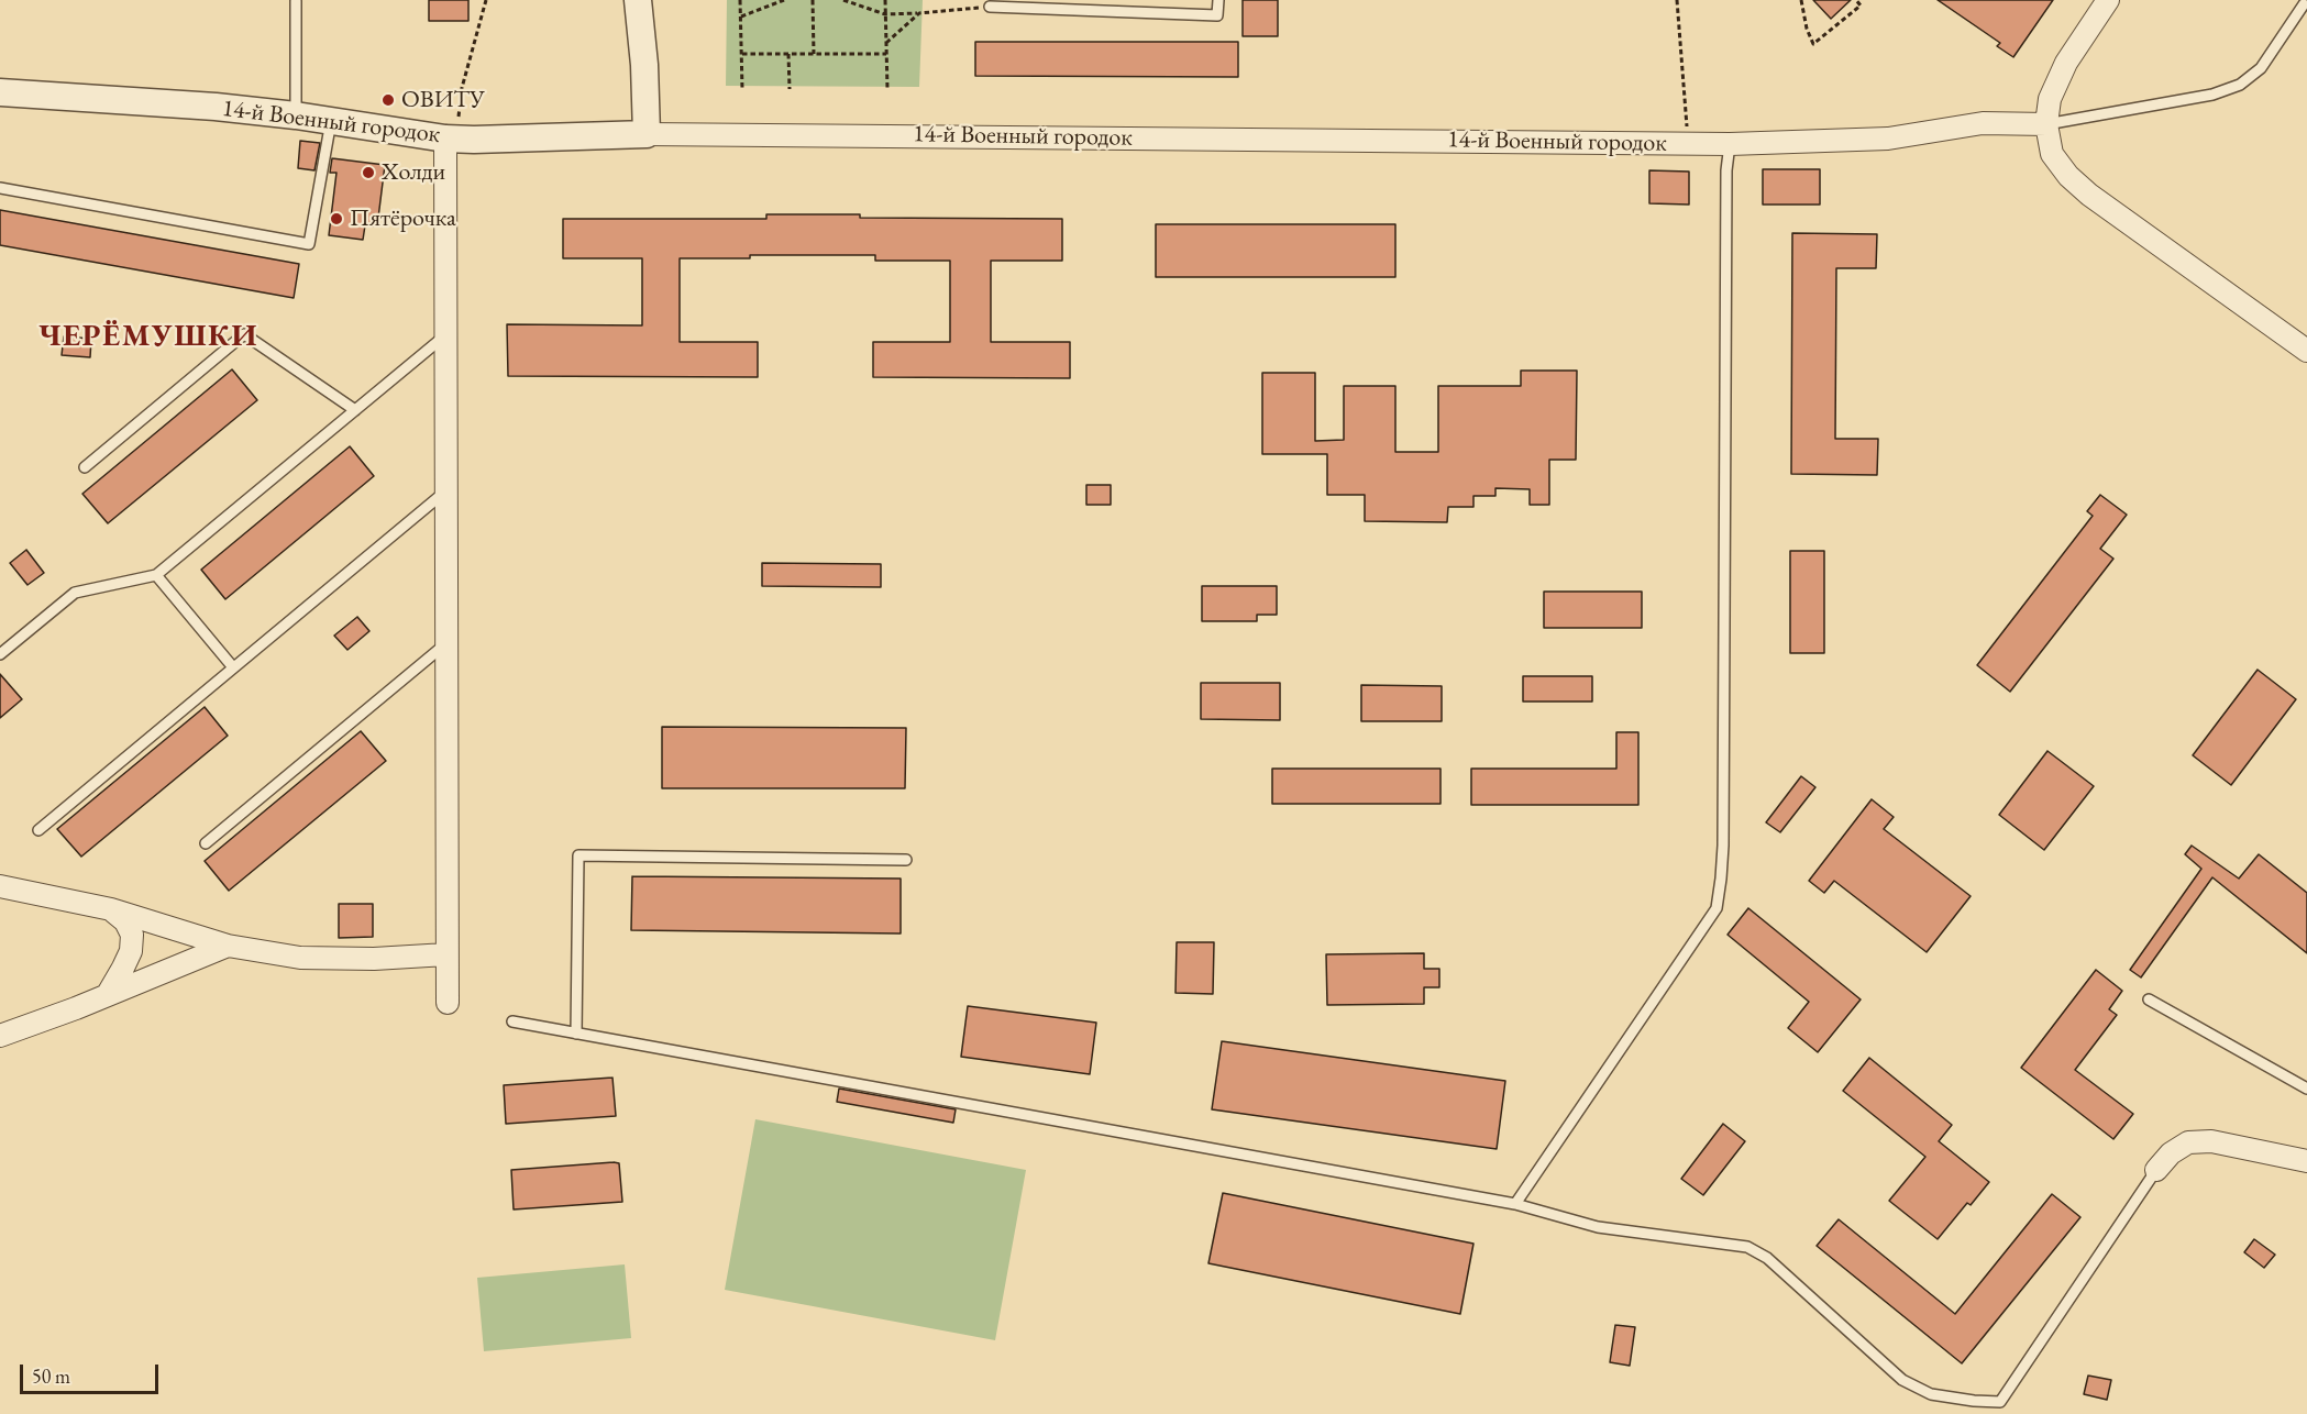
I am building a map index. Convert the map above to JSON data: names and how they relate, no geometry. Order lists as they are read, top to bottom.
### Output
{
  "streets": {
    "street": ["14-й Военный городок"]
  },
  "districts": ["ЧЕРЁМУШКИ"],
  "places": ["ОВИТУ", "Холди", "Пятёрочка"],
  "scale_bar": "50 m"
}
